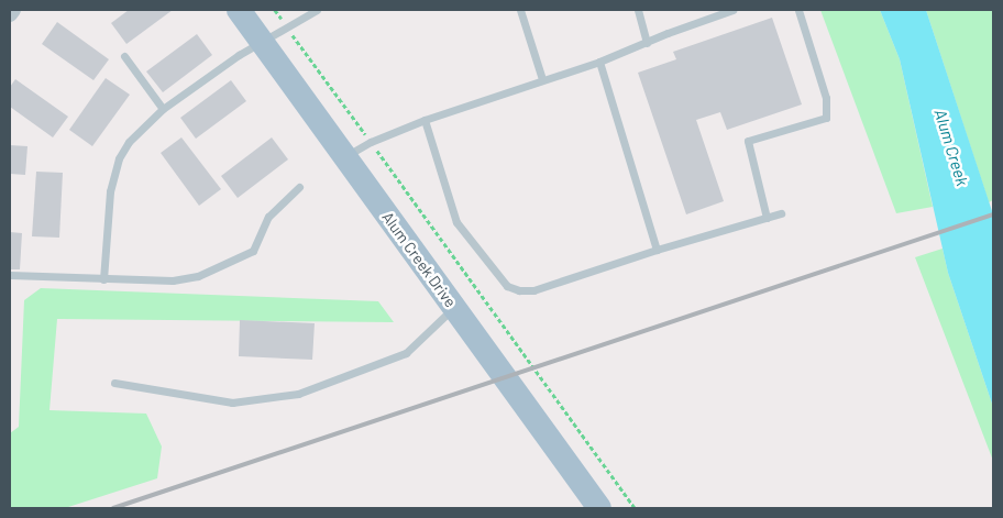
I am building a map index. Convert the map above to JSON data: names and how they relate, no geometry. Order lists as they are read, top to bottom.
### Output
{
  "streets": {
    "main road": ["Alum Creek Drive"]
  },
  "water": ["Alum Creek"]
}
